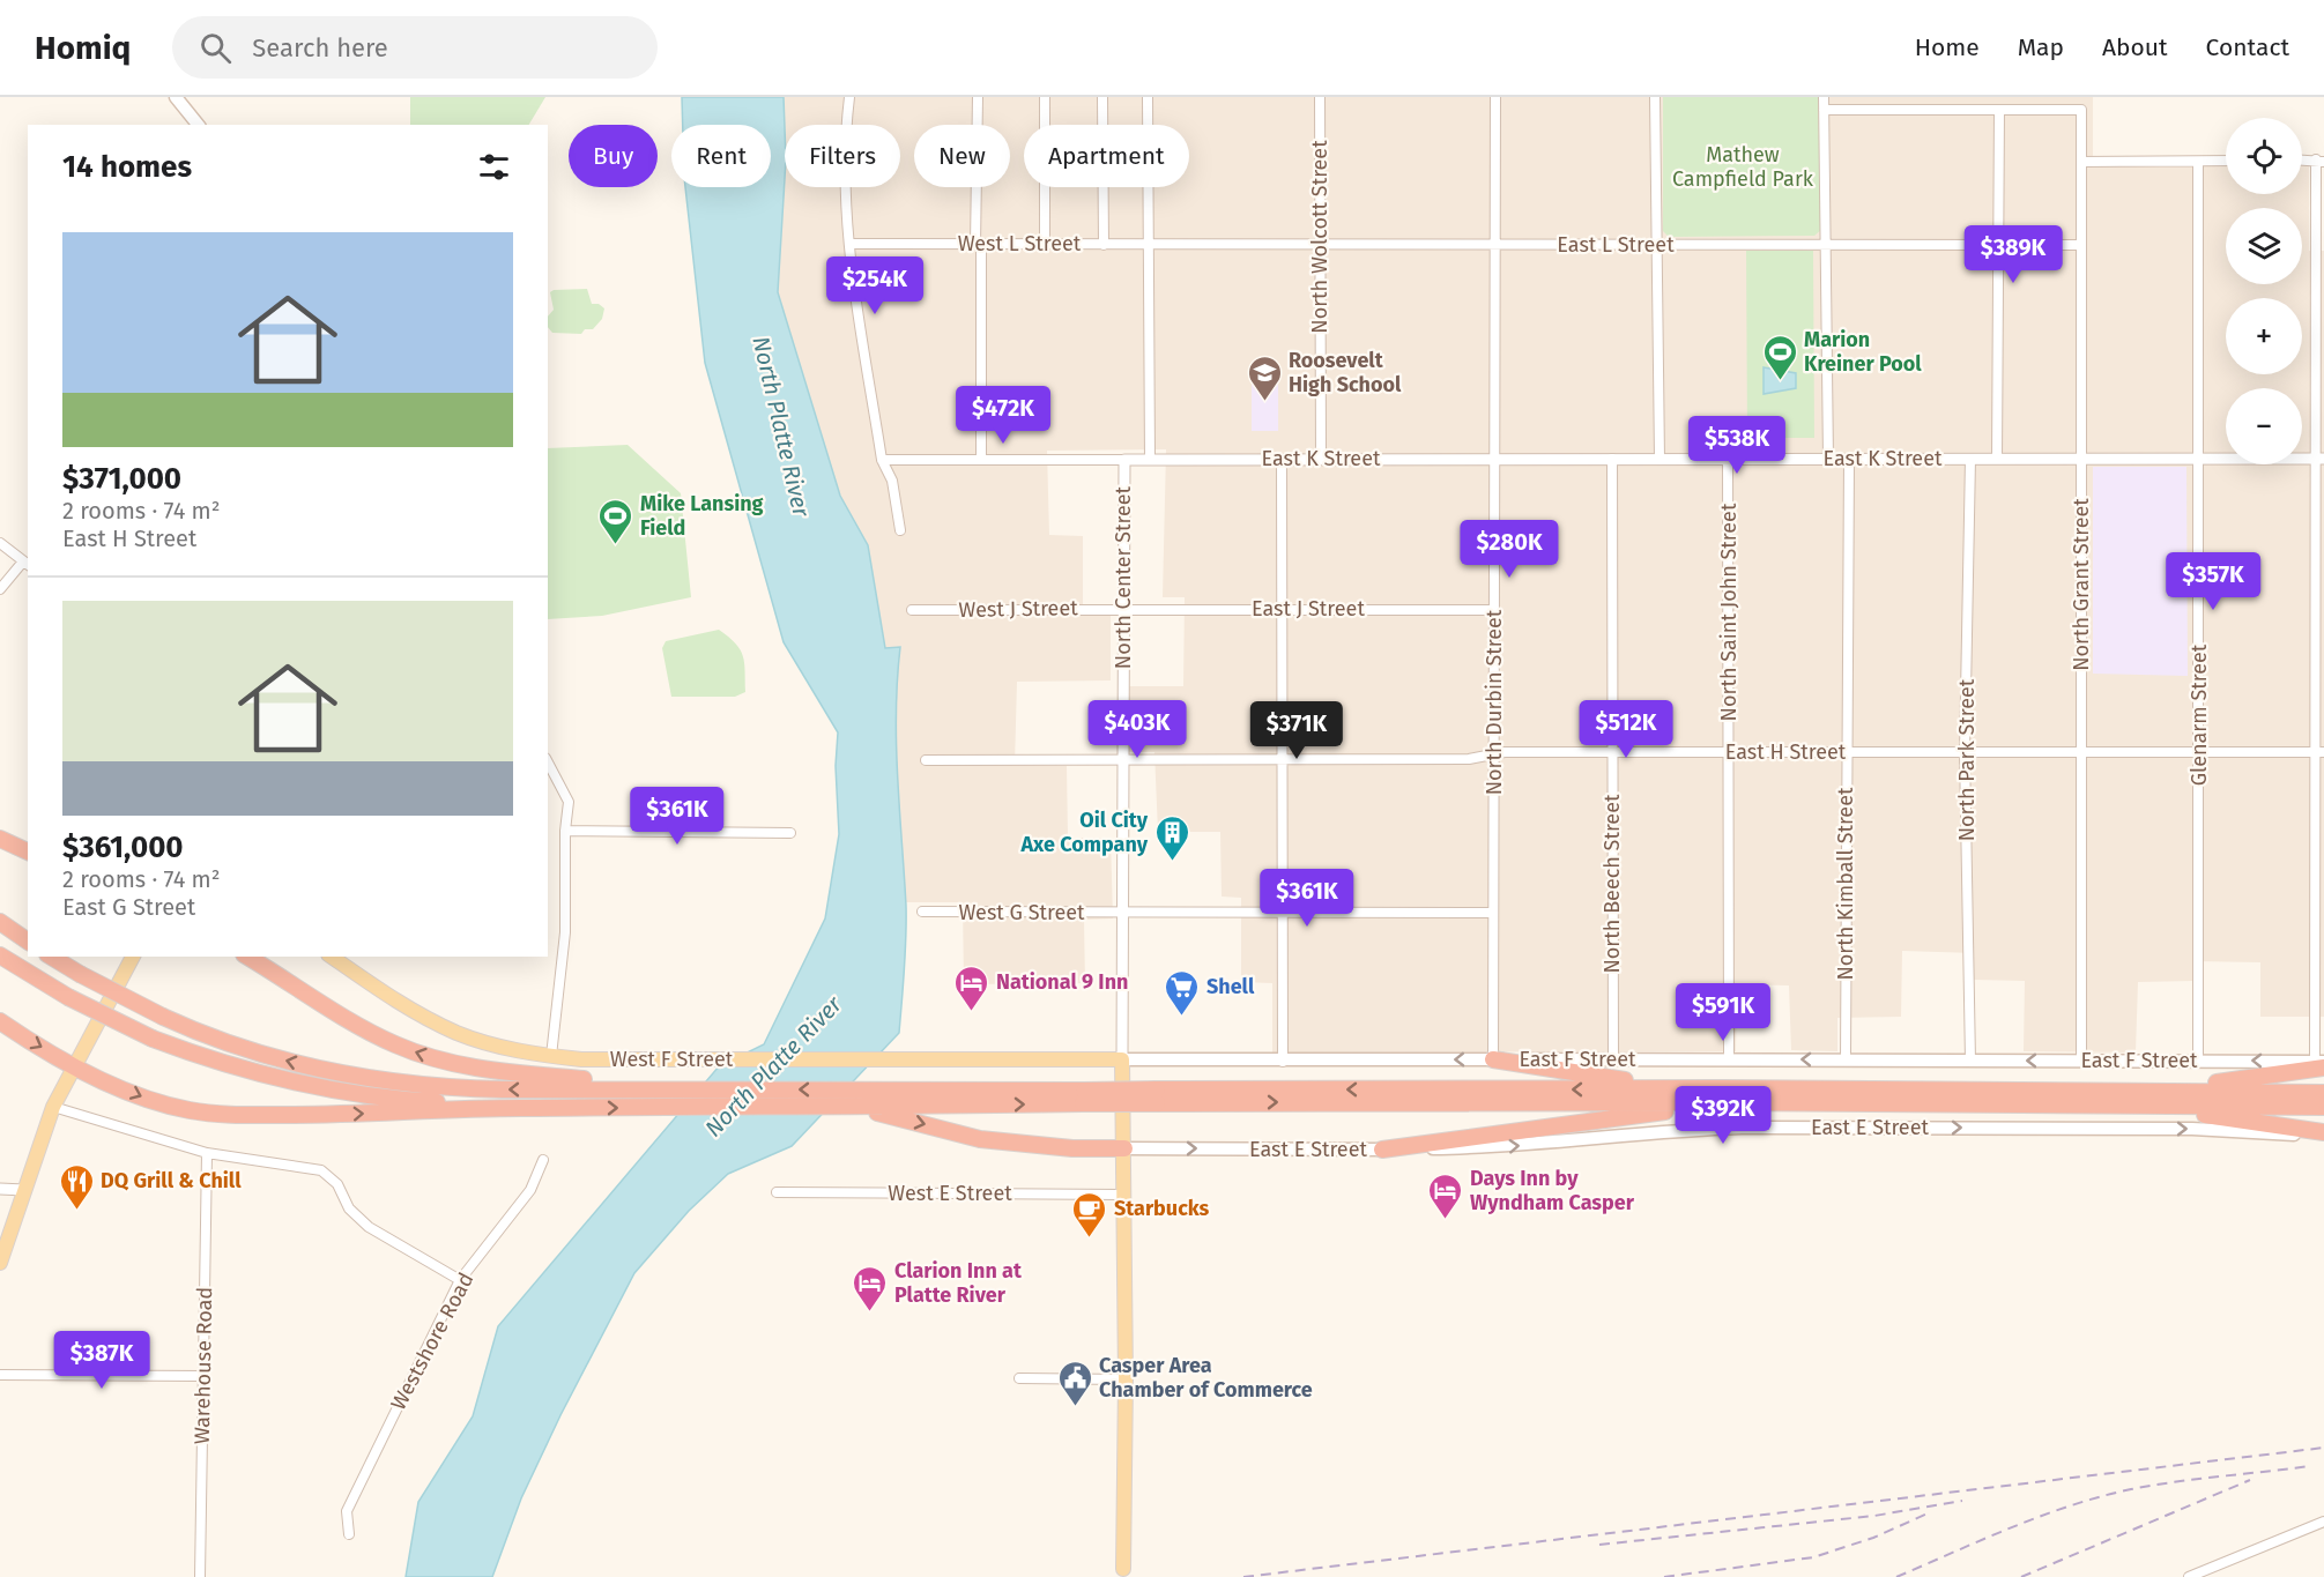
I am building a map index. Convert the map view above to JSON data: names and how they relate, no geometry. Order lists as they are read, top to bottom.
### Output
{
  "streets": {
    "main road": [
      "North Center Street",
      "West F Street",
      "East F Street",
      "East E Street"
    ],
    "street": [
      "North Wolcott Street",
      "West L Street",
      "East L Street",
      "East K Street",
      "North Grant Street",
      "West J Street",
      "East J Street",
      "North Saint John Street",
      "North Durbin Street",
      "Glenarm Street",
      "East H Street",
      "North Park Street",
      "North Beech Street",
      "North Kimball Street",
      "West G Street",
      "West E Street",
      "Westshore Road",
      "Warehouse Road"
    ]
  },
  "crossings": [
    ["North Wolcott Street", "East L Street"],
    ["North Wolcott Street", "East K Street"],
    ["West L Street", "East L Street"],
    ["West L Street", "North Center Street"],
    ["East L Street", "North Center Street"],
    ["East L Street", "North Grant Street"],
    ["East L Street", "North Durbin Street"],
    ["East K Street", "North Center Street"],
    ["East K Street", "North Grant Street"],
    ["East K Street", "North Saint John Street"],
    ["East K Street", "North Durbin Street"],
    ["East K Street", "Glenarm Street"],
    ["East K Street", "North Park Street"],
    ["East K Street", "North Beech Street"],
    ["East K Street", "North Kimball Street"],
    ["North Center Street", "West J Street"],
    ["North Center Street", "East J Street"],
    ["North Center Street", "East H Street"],
    ["North Center Street", "West G Street"],
    ["North Center Street", "West F Street"],
    ["North Center Street", "East F Street"],
    ["North Center Street", "East E Street"],
    ["North Center Street", "West E Street"],
    ["North Grant Street", "East H Street"],
    ["North Grant Street", "East F Street"],
    ["West J Street", "East J Street"],
    ["East J Street", "North Durbin Street"],
    ["North Saint John Street", "East H Street"],
    ["North Saint John Street", "East F Street"],
    ["North Durbin Street", "East H Street"],
    ["North Durbin Street", "West G Street"],
    ["North Durbin Street", "East F Street"],
    ["Glenarm Street", "East H Street"],
    ["Glenarm Street", "East F Street"],
    ["East H Street", "North Park Street"],
    ["East H Street", "North Beech Street"],
    ["East H Street", "North Kimball Street"],
    ["North Park Street", "East F Street"],
    ["North Beech Street", "East F Street"],
    ["North Kimball Street", "East F Street"],
    ["West F Street", "East F Street"]
  ],
  "one_way": ["East F Street", "East E Street"],
  "water": ["North Platte River"],
  "parks": ["Mathew Campfield Park"],
  "places": {
    "sports": ["Marion Kreiner Pool", "Mike Lansing Field"],
    "school or university": ["Roosevelt High School"],
    "building": ["Oil City Axe Company"],
    "hotel": ["National 9 Inn", "Days Inn by Wyndham Casper", "Clarion Inn at Platte River"],
    "supermarket": ["Shell"],
    "restaurant": ["DQ Grill & Chill"],
    "cafe": ["Starbucks"],
    "public building": ["Casper Area Chamber of Commerce"]
  },
  "page": {
    "header": "Homiq",
    "search": "Search here",
    "nav": [
      "Home",
      "Map",
      "About",
      "Contact"
    ],
    "map_buttons": ["+", "−"],
    "chip": [
      "Buy",
      "Rent",
      "Filters",
      "New",
      "Apartment"
    ],
    "heading": "14 homes",
    "list": [
      {
        "name": "$371,000",
        "note": "2 rooms · 74 m² · East H Street"
      },
      {
        "name": "$361,000",
        "note": "2 rooms · 74 m² · East G Street"
      }
    ],
    "price": [
      "$389K",
      "$254K",
      "$472K",
      "$538K",
      "$280K",
      "$357K",
      "$403K",
      "$512K",
      "$371K",
      "$361K",
      "$361K",
      "$591K",
      "$392K",
      "$387K"
    ]
  }
}
